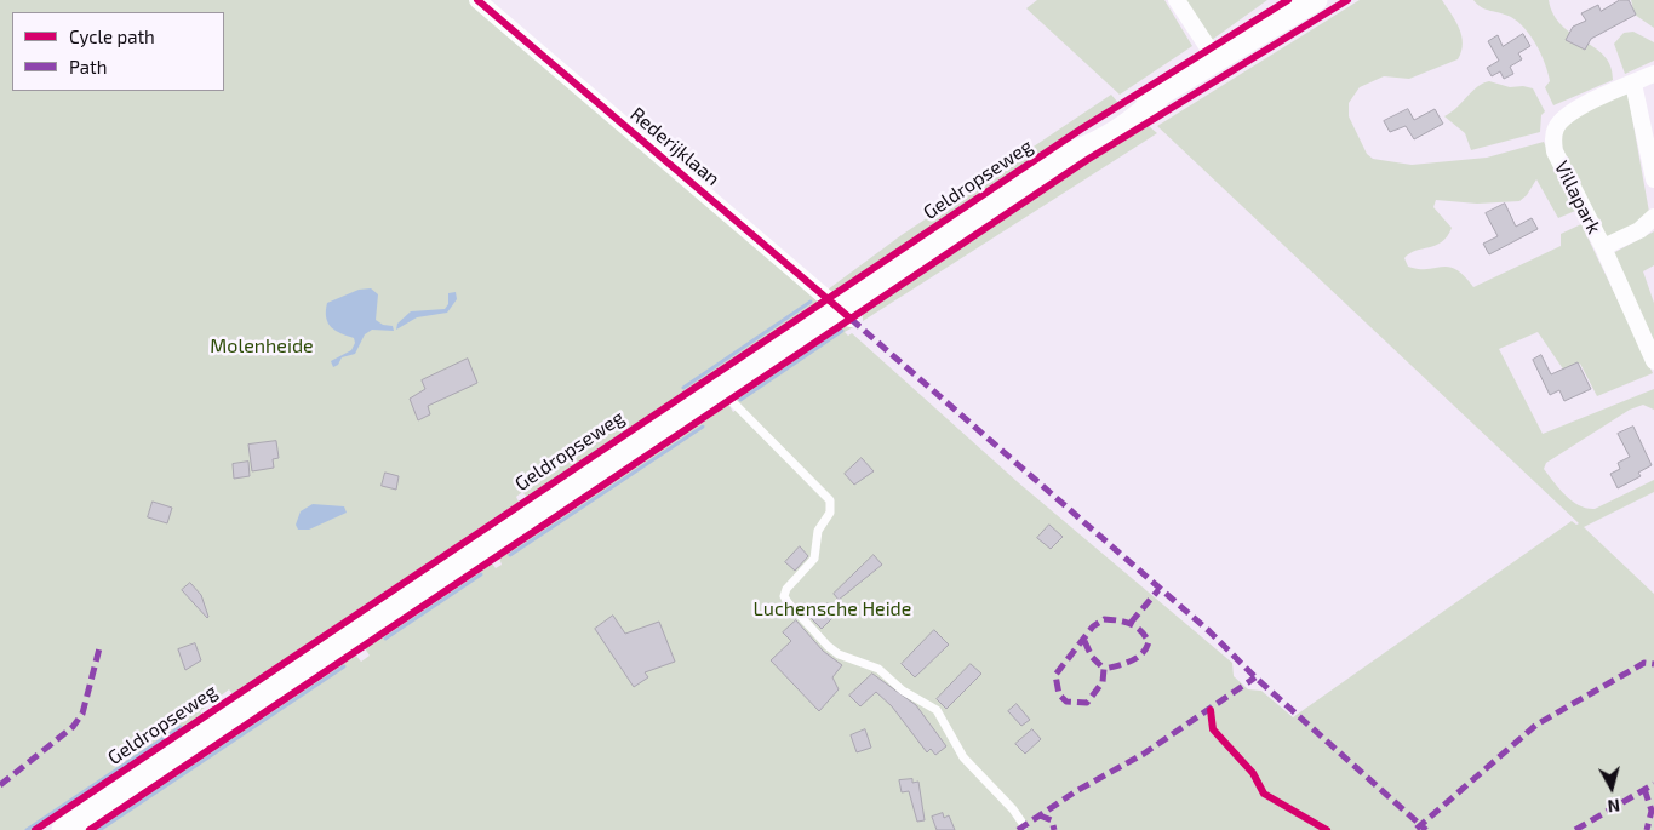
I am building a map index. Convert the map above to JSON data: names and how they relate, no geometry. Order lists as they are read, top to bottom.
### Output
{
  "streets": {
    "main road": ["Geldropseweg"],
    "street": ["Rederijklaan", "Villapark"]
  },
  "crossings": [
    ["Rederijklaan", "Geldropseweg"]
  ],
  "parks": ["Molenheide", "Luchensche Heide"],
  "legend": ["Cycle path", "Path"],
  "north": "bottom"
}
